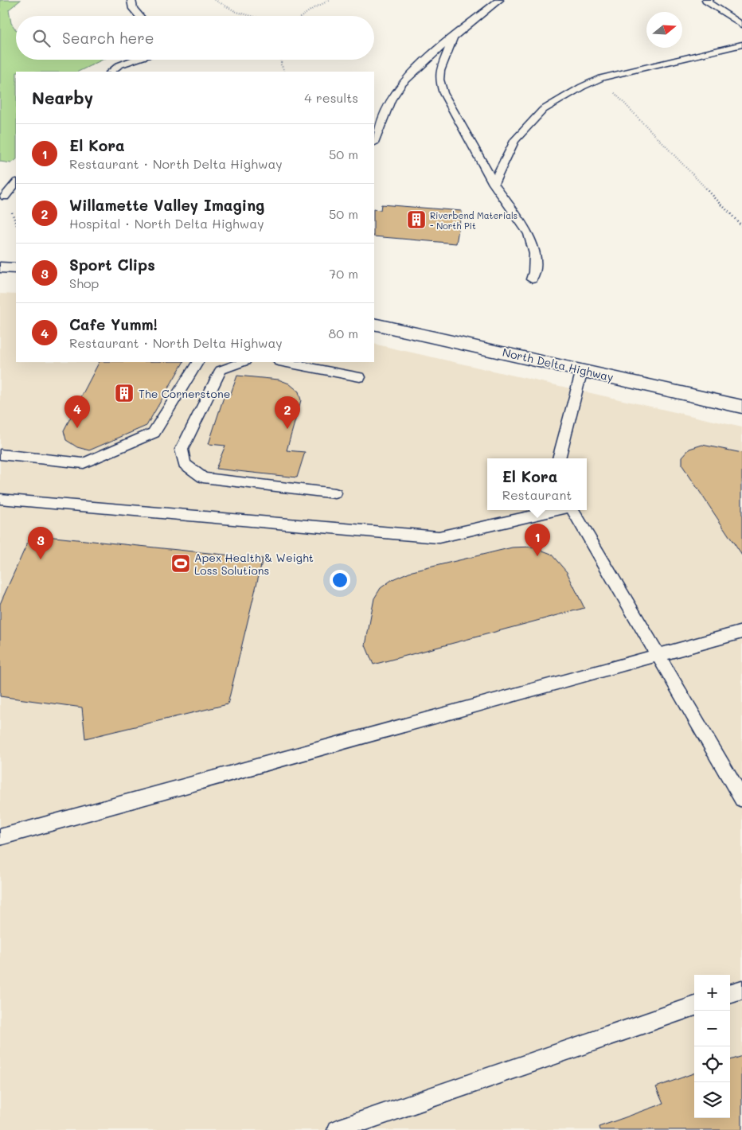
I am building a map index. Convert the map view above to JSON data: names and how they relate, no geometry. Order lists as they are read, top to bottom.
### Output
{
  "streets": {
    "street": ["North Delta Highway"]
  },
  "places": {
    "building": ["Riverbend Materials - North Pit", "The Cornerstone"],
    "sports": ["Apex Health & Weight Loss Solutions"]
  },
  "north": "right",
  "page": {
    "search": "Search here",
    "heading": ["Nearby", "4 results"],
    "list": [
      {
        "mark": "1",
        "name": "El Kora",
        "note": "Restaurant · North Delta Highway",
        "value": "50 m"
      },
      {
        "mark": "2",
        "name": "Willamette Valley Imaging",
        "note": "Hospital · North Delta Highway",
        "value": "50 m"
      },
      {
        "mark": "3",
        "name": "Sport Clips",
        "note": "Shop",
        "value": "70 m"
      },
      {
        "mark": "4",
        "name": "Cafe Yumm!",
        "note": "Restaurant · North Delta Highway",
        "value": "80 m"
      }
    ],
    "pins": [
      "4",
      "2",
      "1",
      "3"
    ],
    "popup": ["El Kora", "Restaurant"],
    "map_buttons": ["+", "−"]
  }
}
